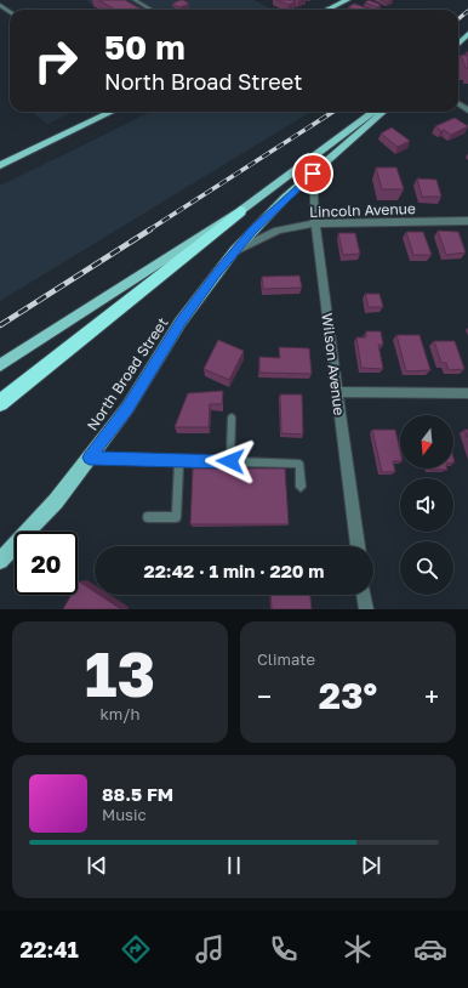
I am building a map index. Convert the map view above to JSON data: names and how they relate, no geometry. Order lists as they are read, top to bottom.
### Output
{
  "streets": {
    "main road": ["North Broad Street"],
    "street": ["Lincoln Avenue", "Wilson Avenue"]
  },
  "crossings": [
    ["Lincoln Avenue", "Wilson Avenue"],
    ["Lincoln Avenue", "North Broad Street"],
    ["Wilson Avenue", "North Broad Street"]
  ],
  "north": "bottom",
  "page": {
    "turn": ["50 m", "North Broad Street"],
    "limit": "20",
    "trip": "22:42 · 1 min · 220 m",
    "tile": [
      ["13", "km/h"],
      "Climate"
    ],
    "heat": ["−", "23°", "+"],
    "song": ["88.5 FM", "Music"],
    "tabs": "22:41"
  }
}
